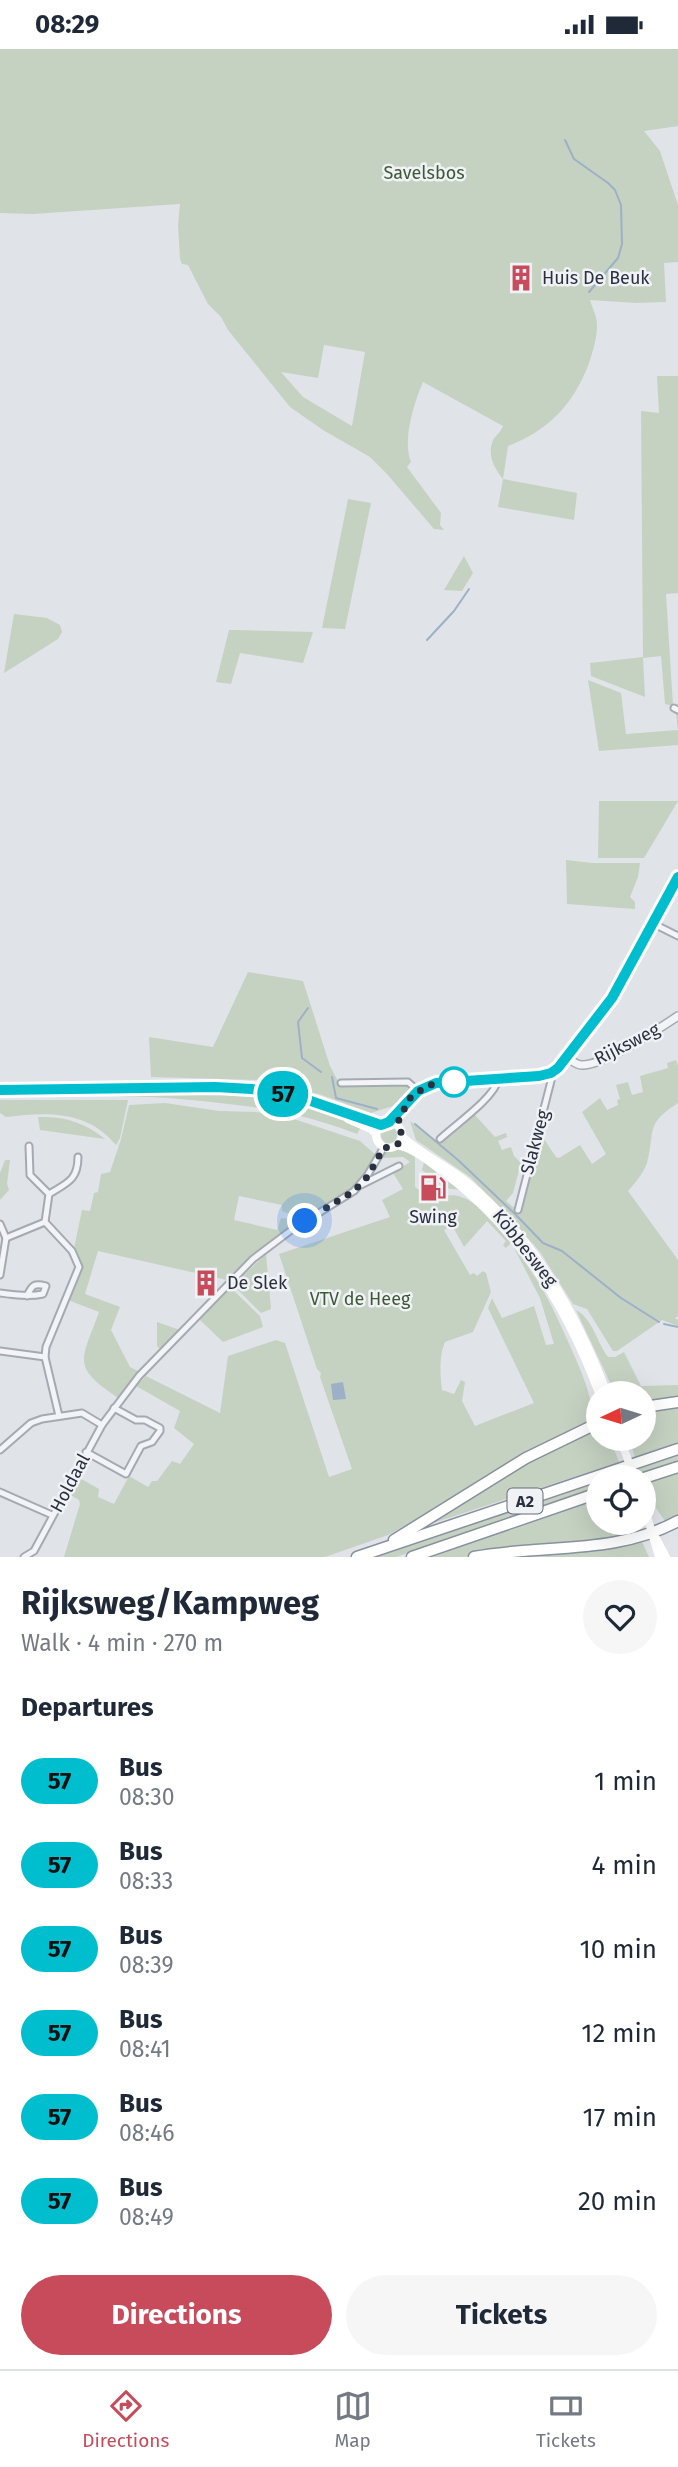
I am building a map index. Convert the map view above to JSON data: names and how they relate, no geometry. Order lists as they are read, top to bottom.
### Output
{
  "streets": {
    "highway": ["A2"],
    "main road": ["Rijksweg", "Köbbesweg"],
    "street": ["Slakweg", "Holdaal"]
  },
  "crossings": [
    ["Rijksweg", "Slakweg"]
  ],
  "parks": ["Savelsbos", "VTV de Heeg"],
  "places": {
    "building": ["Huis De Beuk", "De Slek"],
    "fuel station": ["Swing"]
  },
  "lines": ["bus line 57"],
  "north": "left",
  "page": {
    "status": "08:29",
    "on_map": "57",
    "heading": [
      ["Rijksweg/Kampweg", "Walk · 4 min · 270 m"],
      "Departures"
    ],
    "list": [
      {
        "mark": "57",
        "name": "Bus",
        "note": "08:30",
        "value": "1 min"
      },
      {
        "mark": "57",
        "name": "Bus",
        "note": "08:33",
        "value": "4 min"
      },
      {
        "mark": "57",
        "name": "Bus",
        "note": "08:39",
        "value": "10 min"
      },
      {
        "mark": "57",
        "name": "Bus",
        "note": "08:41",
        "value": "12 min"
      },
      {
        "mark": "57",
        "name": "Bus",
        "note": "08:46",
        "value": "17 min"
      },
      {
        "mark": "57",
        "name": "Bus",
        "note": "08:49",
        "value": "20 min"
      }
    ],
    "buttons": ["Directions", "Tickets"],
    "tabs": ["Directions", "Map", "Tickets"]
  }
}
